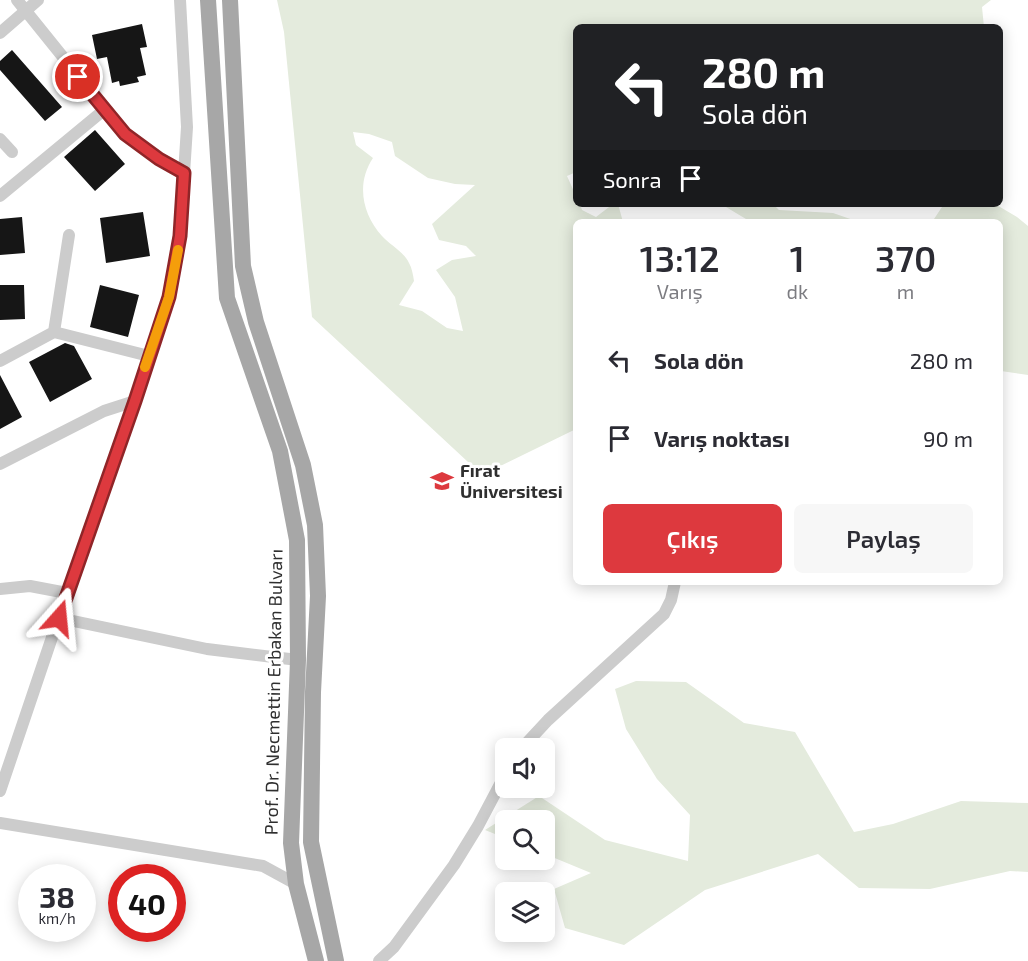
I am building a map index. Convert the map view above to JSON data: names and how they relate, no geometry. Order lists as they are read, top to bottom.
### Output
{
  "streets": {
    "main road": ["Prof. Dr. Necmettin Erbakan Bulvarı"]
  },
  "places": {
    "school or university": ["Fırat Üniversitesi"]
  },
  "page": {
    "turn": ["280 m", "Sola dön"],
    "then": "Sonra",
    "eta": [
      "13:12",
      "Varış",
      "1",
      "dk",
      "370",
      "m"
    ],
    "list": [
      {
        "name": "Sola dön",
        "value": "280 m"
      },
      {
        "name": "Varış noktası",
        "value": "90 m"
      }
    ],
    "buttons": ["Çıkış", "Paylaş"],
    "speed": "38 km/h",
    "limit": "40"
  }
}
